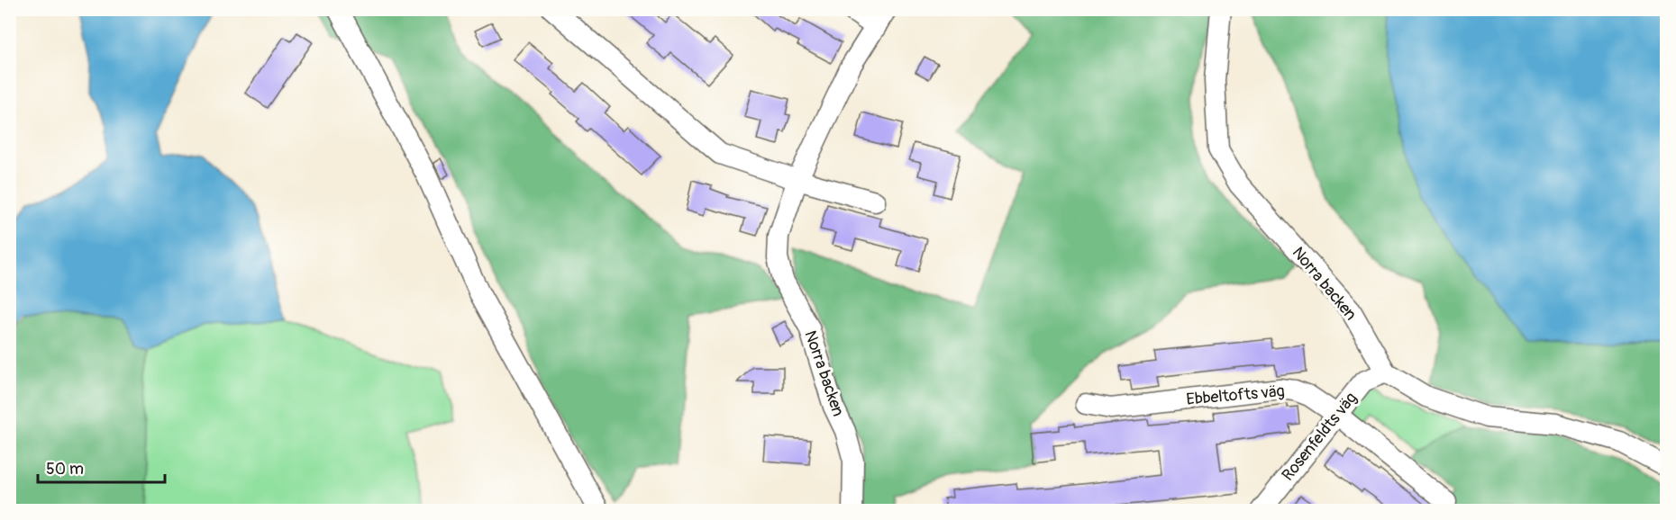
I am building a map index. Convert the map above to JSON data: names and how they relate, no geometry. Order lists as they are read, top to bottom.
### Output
{
  "streets": {
    "street": ["Norra backen", "Ebbeltofts väg", "Rosenfeldts väg"]
  },
  "crossings": [
    ["Norra backen", "Rosenfeldts väg"],
    ["Ebbeltofts väg", "Rosenfeldts väg"]
  ],
  "scale_bar": "50 m"
}
